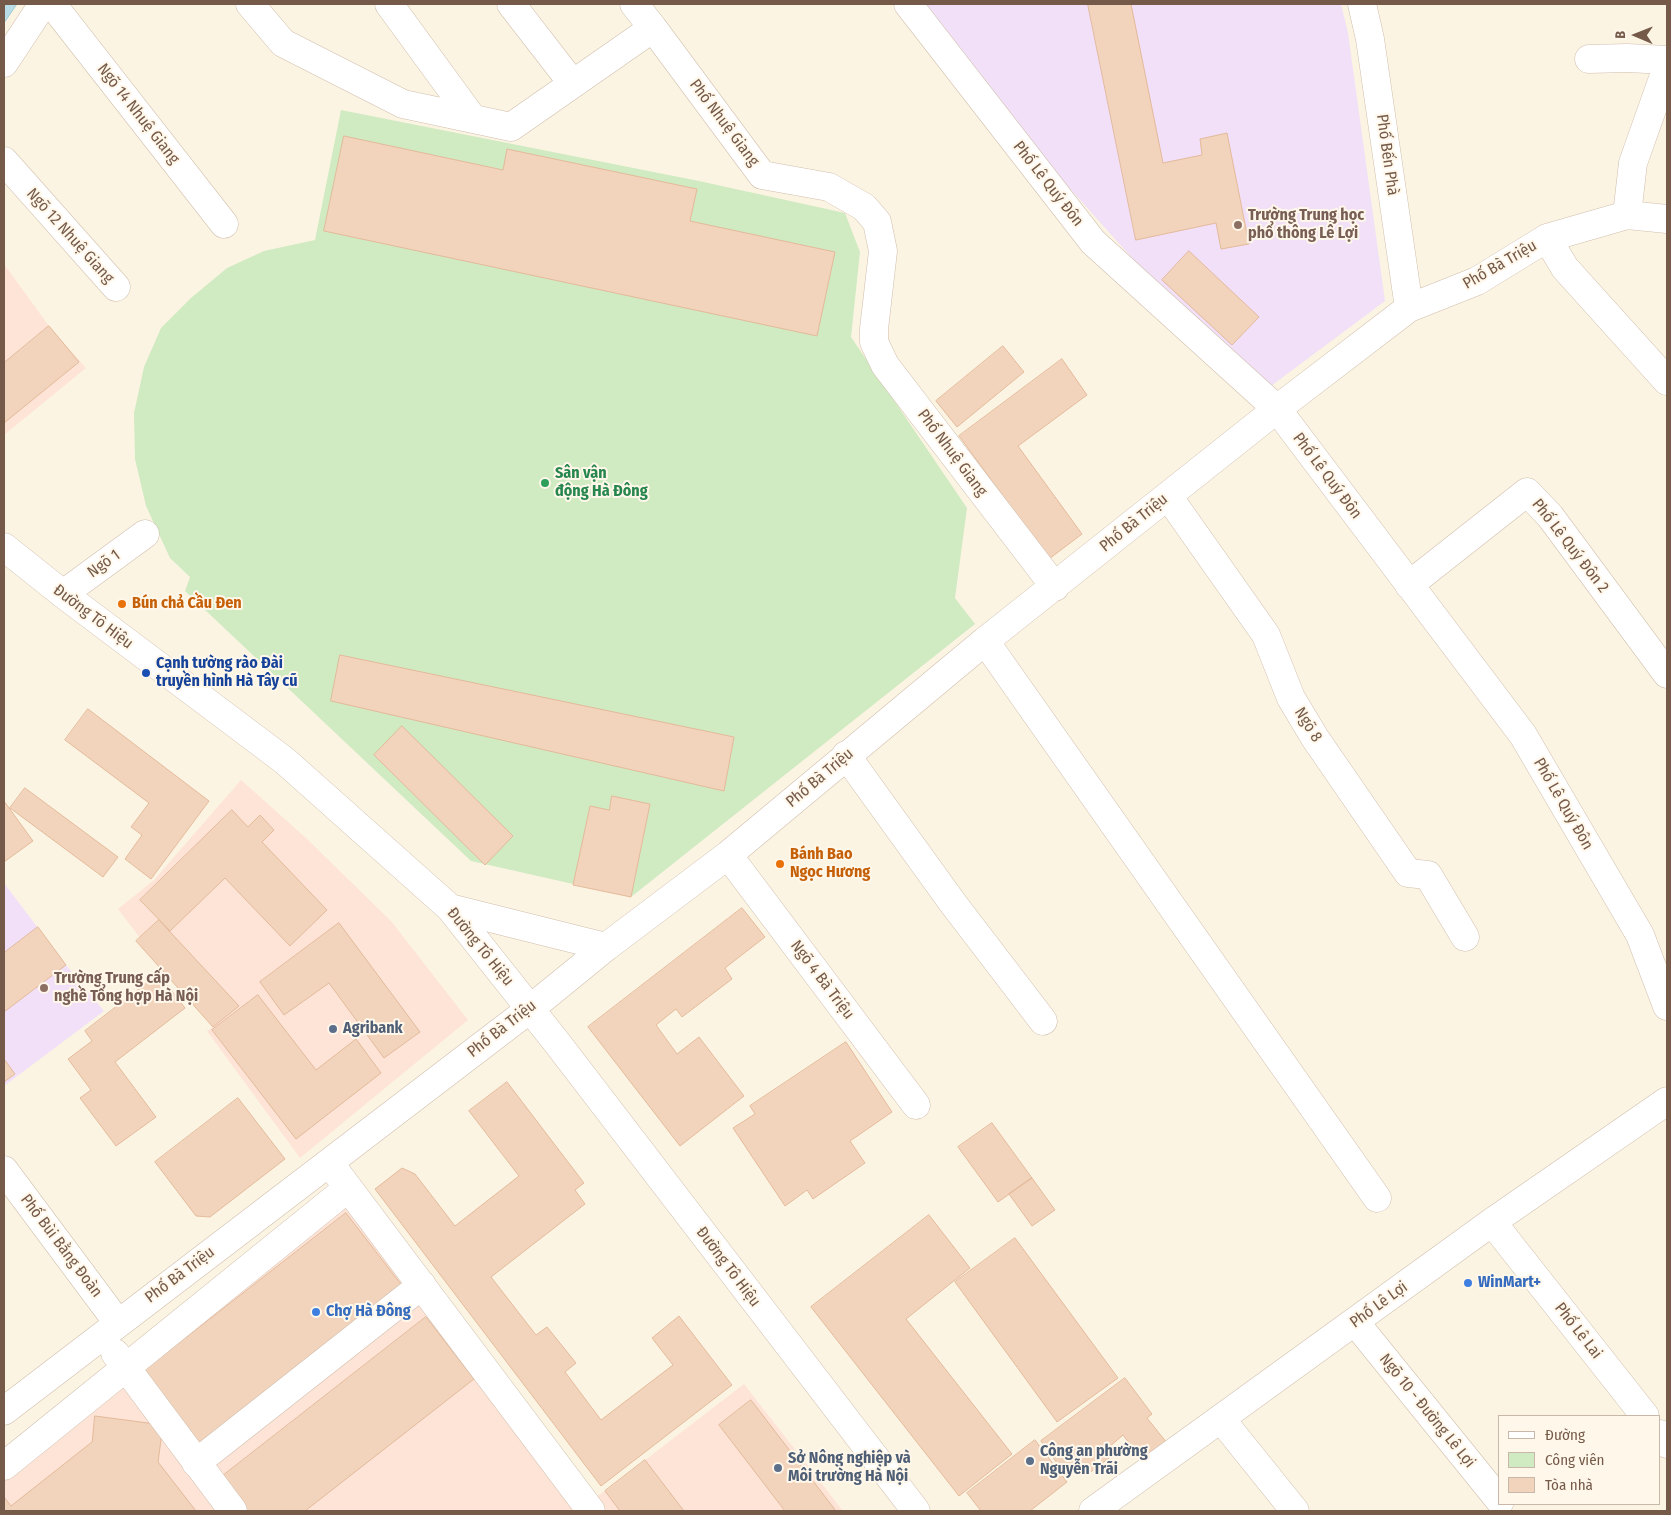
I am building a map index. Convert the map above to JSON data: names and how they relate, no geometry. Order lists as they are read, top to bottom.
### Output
{
  "streets": {
    "street": [
      "Ngõ 14 Nhuệ Giang",
      "Phố Nhuệ Giang",
      "Phố Bến Phà",
      "Phố Lê Quý Đôn",
      "Ngõ 12 Nhuệ Giang",
      "Phố Bà Triệu",
      "Phố Lê Quý Đôn 2",
      "Ngõ 1",
      "Đường Tô Hiệu",
      "Ngõ 8",
      "Ngõ 4 Bà Triệu",
      "Phố Bùi Bằng Đoàn",
      "Phố Lê Lợi",
      "Phố Lê Lai",
      "Ngõ 10 - Đường Lê Lợi"
    ]
  },
  "crossings": [
    ["Phố Nhuệ Giang", "Phố Bà Triệu"],
    ["Phố Bến Phà", "Phố Bà Triệu"],
    ["Phố Lê Quý Đôn", "Phố Bà Triệu"],
    ["Phố Lê Quý Đôn", "Phố Lê Quý Đôn 2"],
    ["Phố Bà Triệu", "Đường Tô Hiệu"],
    ["Phố Bà Triệu", "Ngõ 8"],
    ["Phố Bà Triệu", "Ngõ 4 Bà Triệu"],
    ["Phố Bà Triệu", "Phố Bùi Bằng Đoàn"],
    ["Ngõ 1", "Đường Tô Hiệu"],
    ["Phố Lê Lợi", "Phố Lê Lai"],
    ["Phố Lê Lợi", "Ngõ 10 - Đường Lê Lợi"]
  ],
  "places": [
    "Trường Trung học phổ thông Lê Lợi",
    "Sân vận động Hà Đông",
    "Bún chả Cầu Đen",
    "Cạnh tường rào Đài truyền hình Hà Tây cũ",
    "Bánh Bao Ngọc Hương",
    "Trường Trung cấp nghề Tổng hợp Hà Nội",
    "Agribank",
    "WinMart+",
    "Chợ Hà Đông",
    "Công an phường Nguyễn Trãi",
    "Sở Nông nghiệp và Môi trường Hà Nội"
  ],
  "legend": ["Đường", "Công viên", "Tòa nhà"],
  "north": "left"
}
